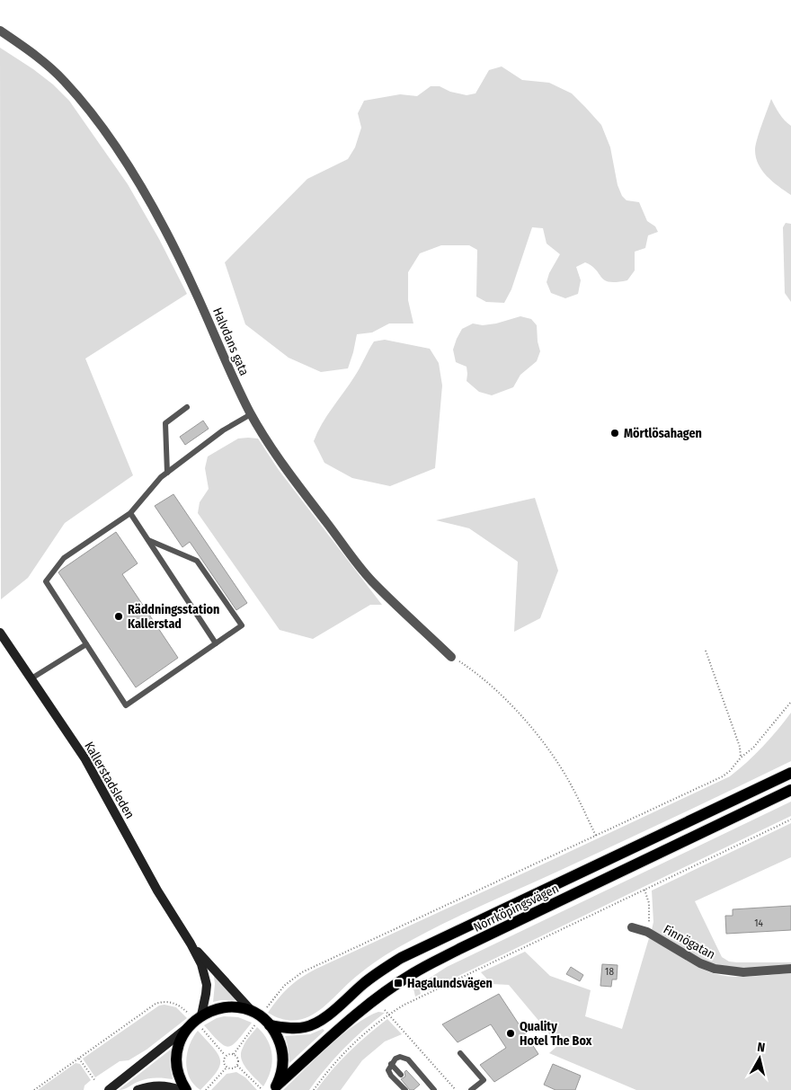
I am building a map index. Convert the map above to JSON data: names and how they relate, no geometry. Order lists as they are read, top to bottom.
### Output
{
  "streets": {
    "main road": ["Kallerstadsleden", "Norrköpingsvägen"],
    "street": ["Halvdans gata", "Finnögatan"]
  },
  "places": {
    "other": ["Mörtlösahagen", "Räddningsstation Kallerstad", "Quality Hotel The Box"],
    "transit": ["Hagalundsvägen"]
  },
  "house_numbers": ["14", "18"],
  "north": "top"
}
